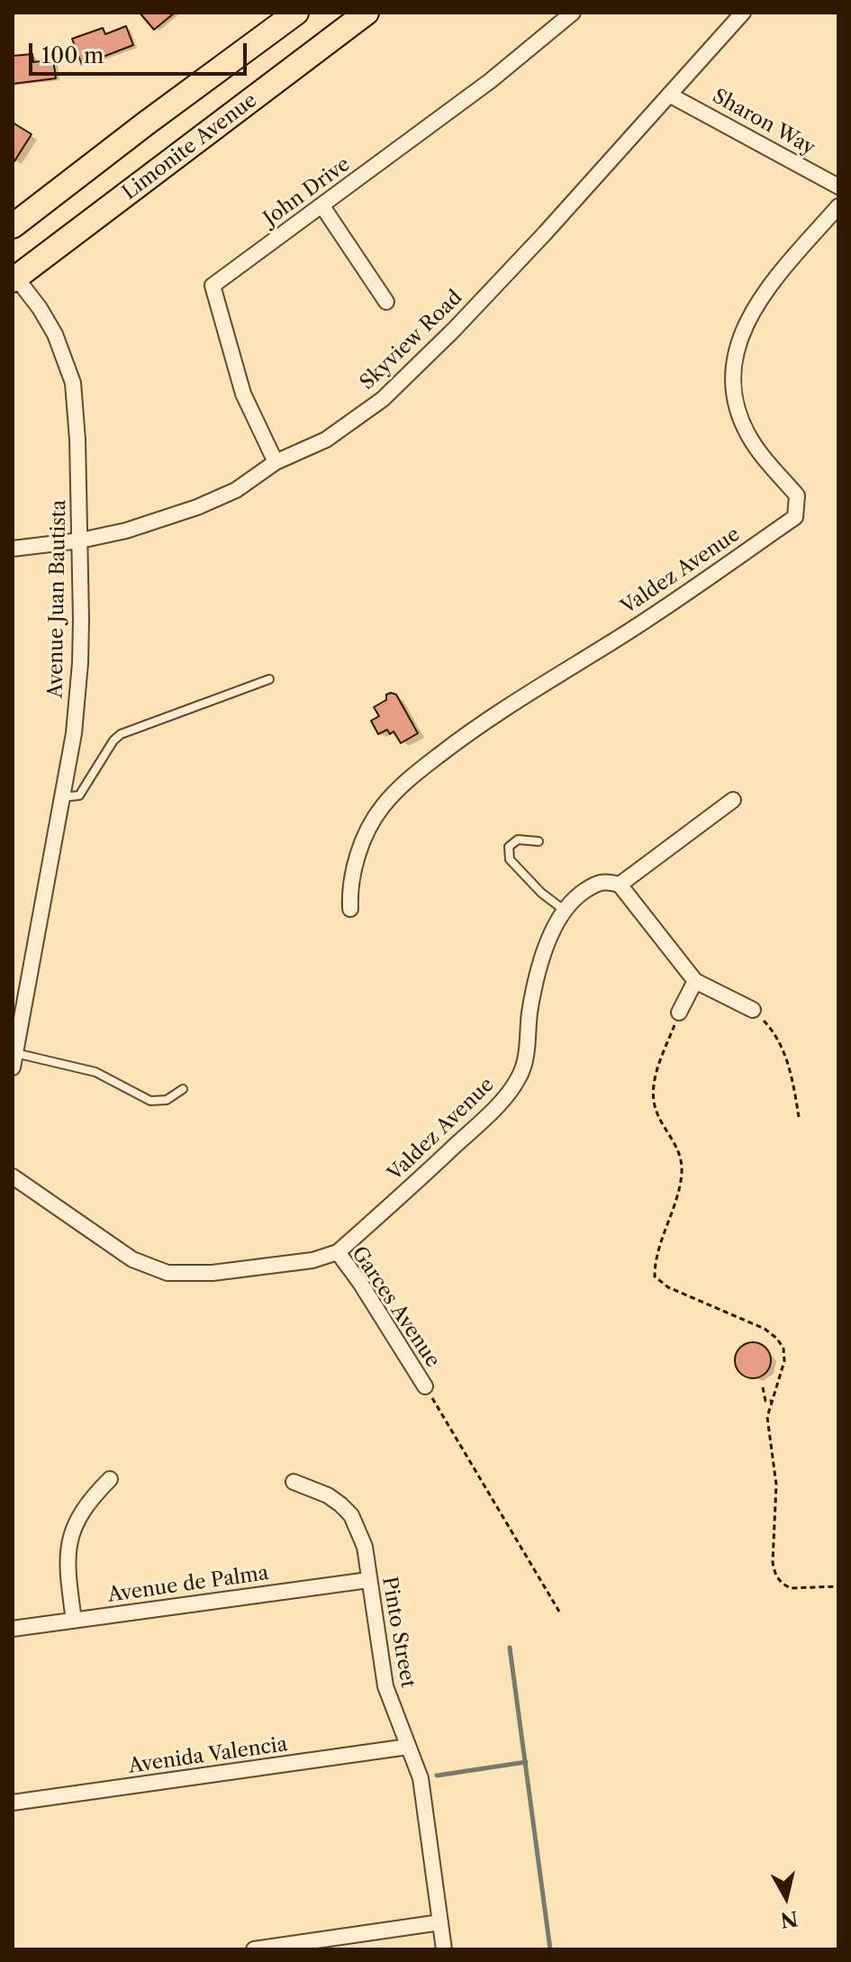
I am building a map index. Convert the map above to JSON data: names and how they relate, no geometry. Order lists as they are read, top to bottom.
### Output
{
  "streets": {
    "main road": ["Limonite Avenue"],
    "street": [
      "Sharon Way",
      "John Drive",
      "Skyview Road",
      "Valdez Avenue",
      "Avenue Juan Bautista",
      "Garces Avenue",
      "Avenue de Palma",
      "Pinto Street",
      "Avenida Valencia"
    ]
  },
  "crossings": [
    ["Sharon Way", "Skyview Road"],
    ["Limonite Avenue", "Avenue Juan Bautista"],
    ["John Drive", "Skyview Road"],
    ["Skyview Road", "Avenue Juan Bautista"],
    ["Valdez Avenue", "Garces Avenue"],
    ["Avenue de Palma", "Pinto Street"],
    ["Pinto Street", "Avenida Valencia"]
  ],
  "scale_bar": "100 m",
  "north": "bottom"
}
